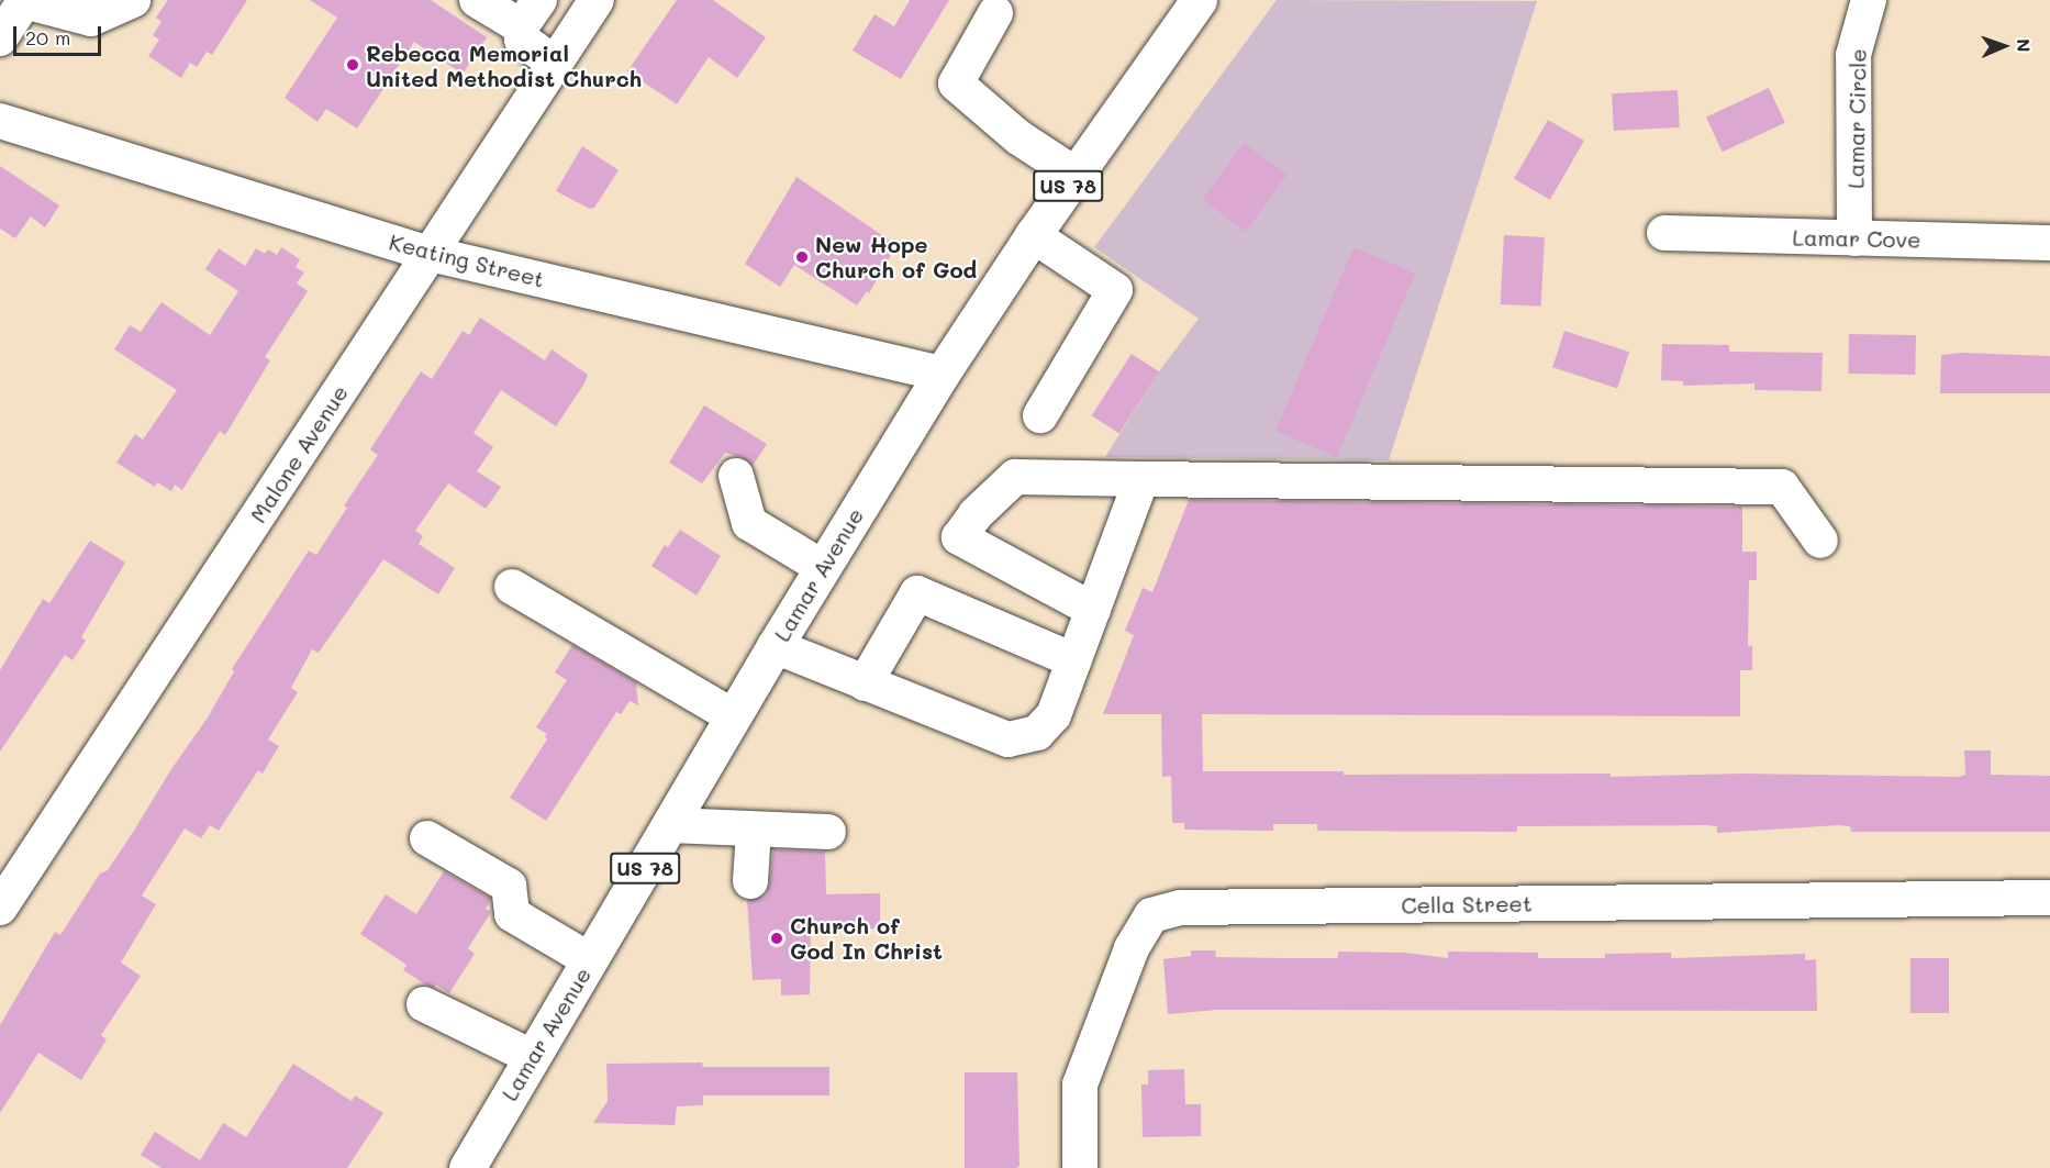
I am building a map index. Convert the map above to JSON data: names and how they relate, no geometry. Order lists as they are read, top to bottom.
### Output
{
  "streets": {
    "main road": ["US 78", "Lamar Avenue"],
    "street": [
      "Lamar Circle",
      "Lamar Cove",
      "Keating Street",
      "Malone Avenue",
      "Cella Street"
    ]
  },
  "crossings": [
    ["Lamar Circle", "Lamar Cove"],
    ["Keating Street", "Malone Avenue"],
    ["Keating Street", "Lamar Avenue"]
  ],
  "places": ["Rebecca Memorial United Methodist Church", "New Hope Church of God", "Church of God In Christ"],
  "scale_bar": "20 m",
  "north": "right"
}
